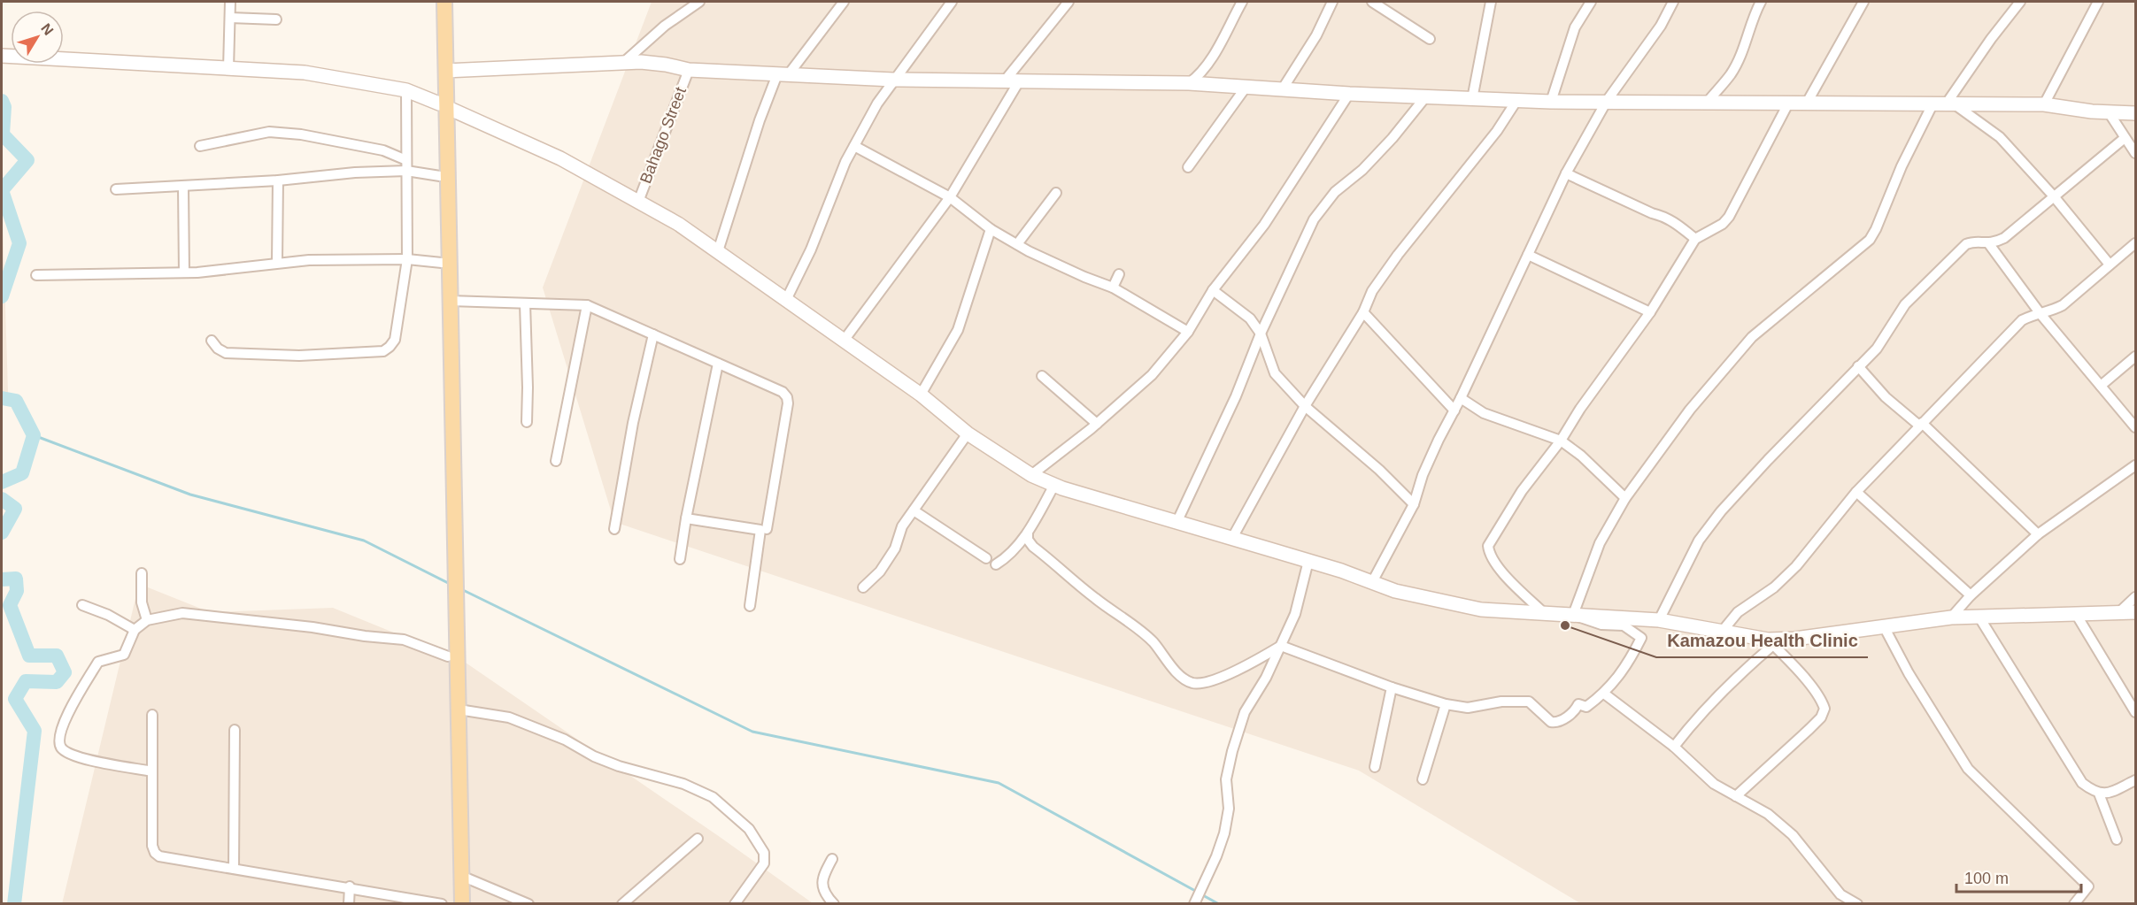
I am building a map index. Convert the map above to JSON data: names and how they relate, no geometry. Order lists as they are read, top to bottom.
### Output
{
  "streets": {
    "street": ["Bahago Street"]
  },
  "places": ["Kamazou Health Clinic"],
  "scale_bar": "100 m",
  "north": "top right"
}
